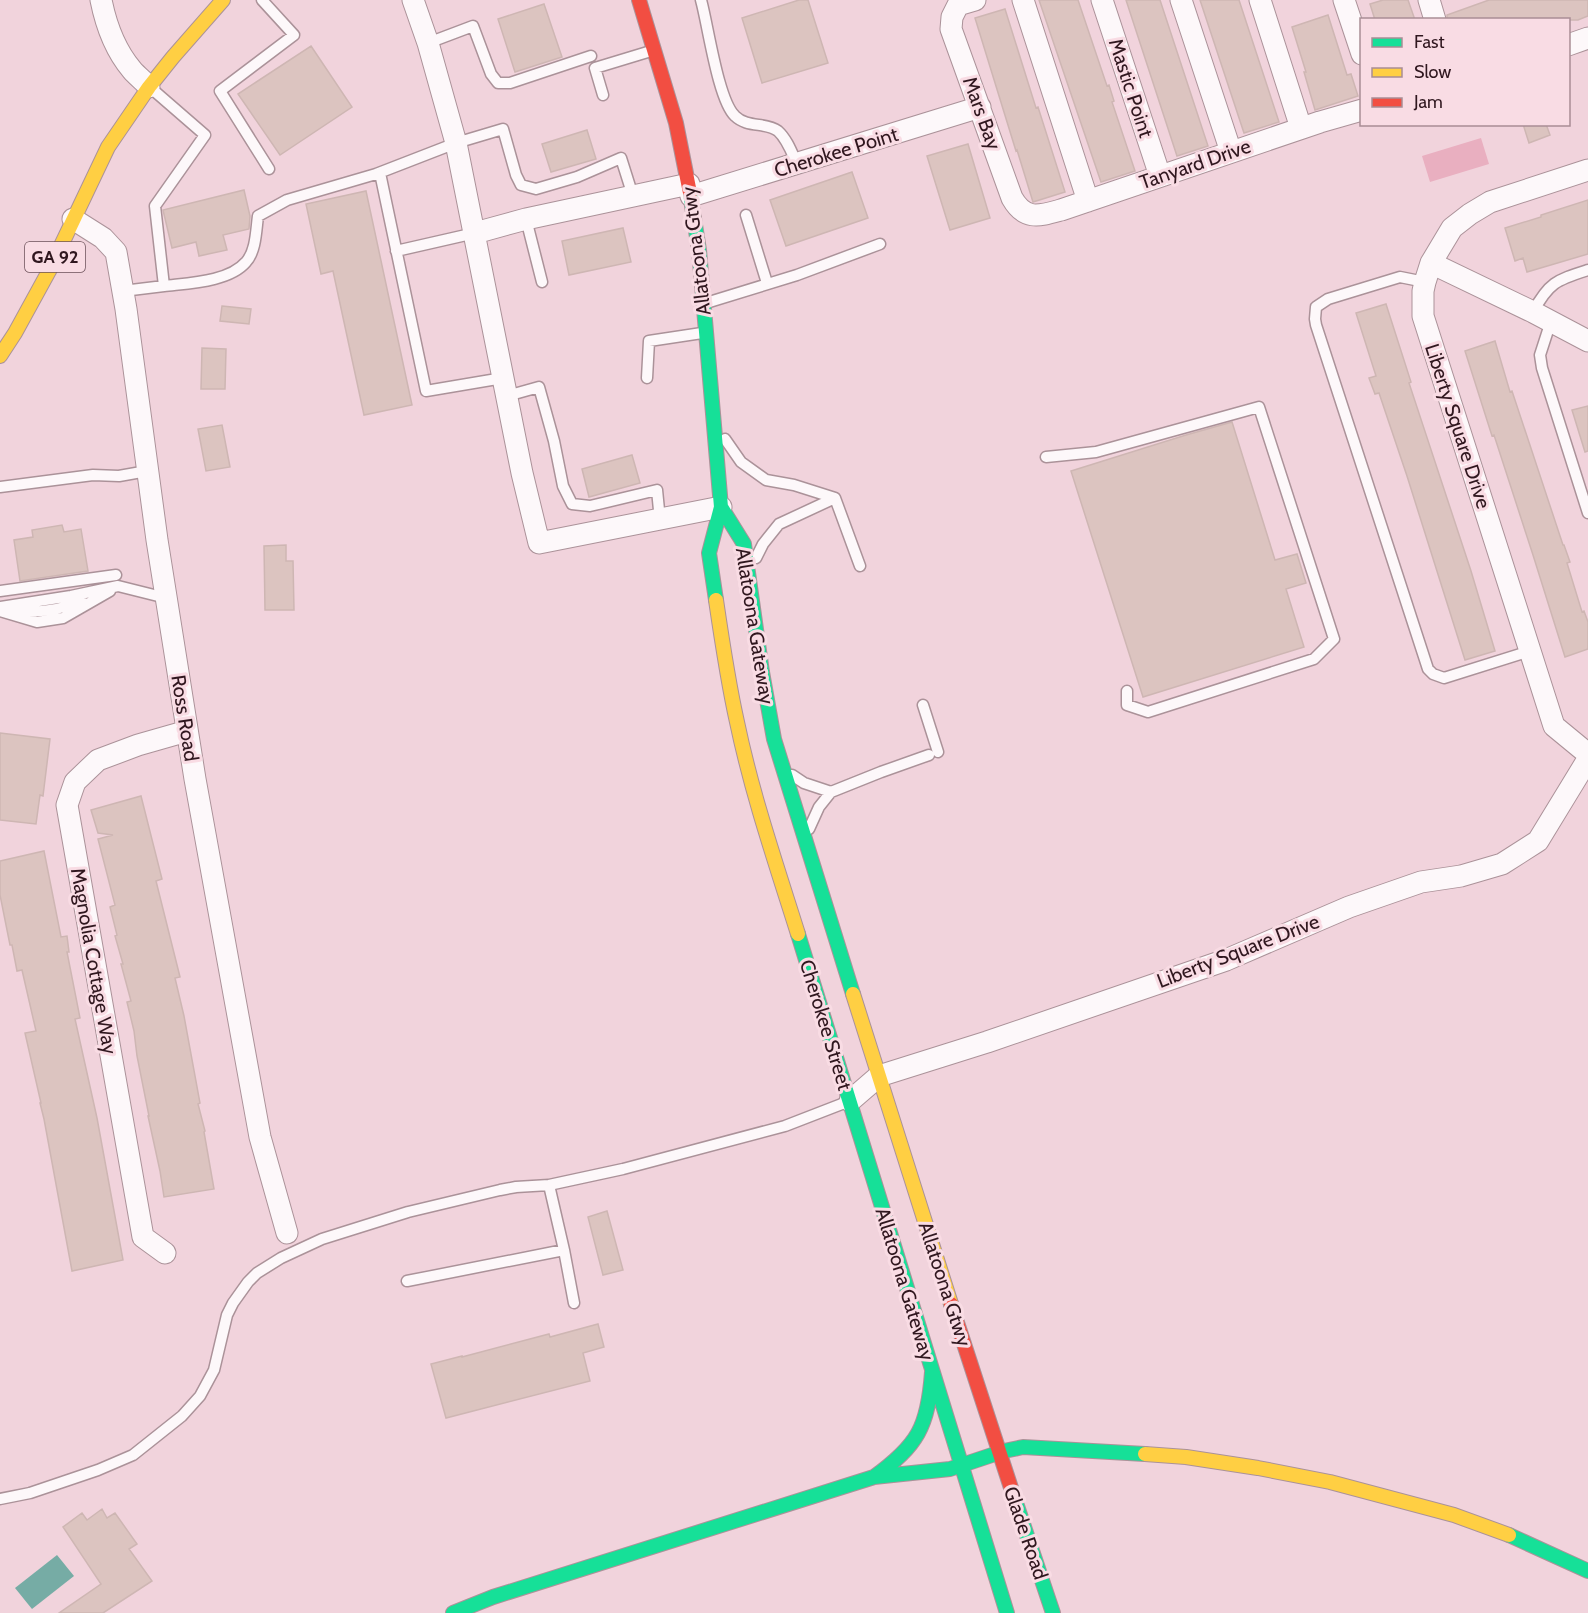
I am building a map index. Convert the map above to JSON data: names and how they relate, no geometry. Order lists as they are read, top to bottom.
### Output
{
  "streets": {
    "main road": [
      "Allatoona Gtwy",
      "GA 92",
      "Allatoona Gateway",
      "Cherokee Street",
      "Glade Road"
    ],
    "street": [
      "Mastic Point",
      "Mars Bay",
      "Cherokee Point",
      "Tanyard Drive",
      "Liberty Square Drive",
      "Ross Road",
      "Magnolia Cottage Way"
    ]
  },
  "crossings": [
    ["Mastic Point", "Tanyard Drive"],
    ["Mars Bay", "Cherokee Point"],
    ["Mars Bay", "Tanyard Drive"],
    ["Cherokee Point", "Allatoona Gtwy"],
    ["Allatoona Gtwy", "Allatoona Gateway"],
    ["Allatoona Gtwy", "Glade Road"],
    ["GA 92", "Ross Road"],
    ["Liberty Square Drive", "Allatoona Gateway"],
    ["Liberty Square Drive", "Cherokee Street"],
    ["Allatoona Gateway", "Cherokee Street"],
    ["Allatoona Gateway", "Glade Road"],
    ["Ross Road", "Magnolia Cottage Way"]
  ],
  "legend": ["Fast", "Slow", "Jam"]
}
